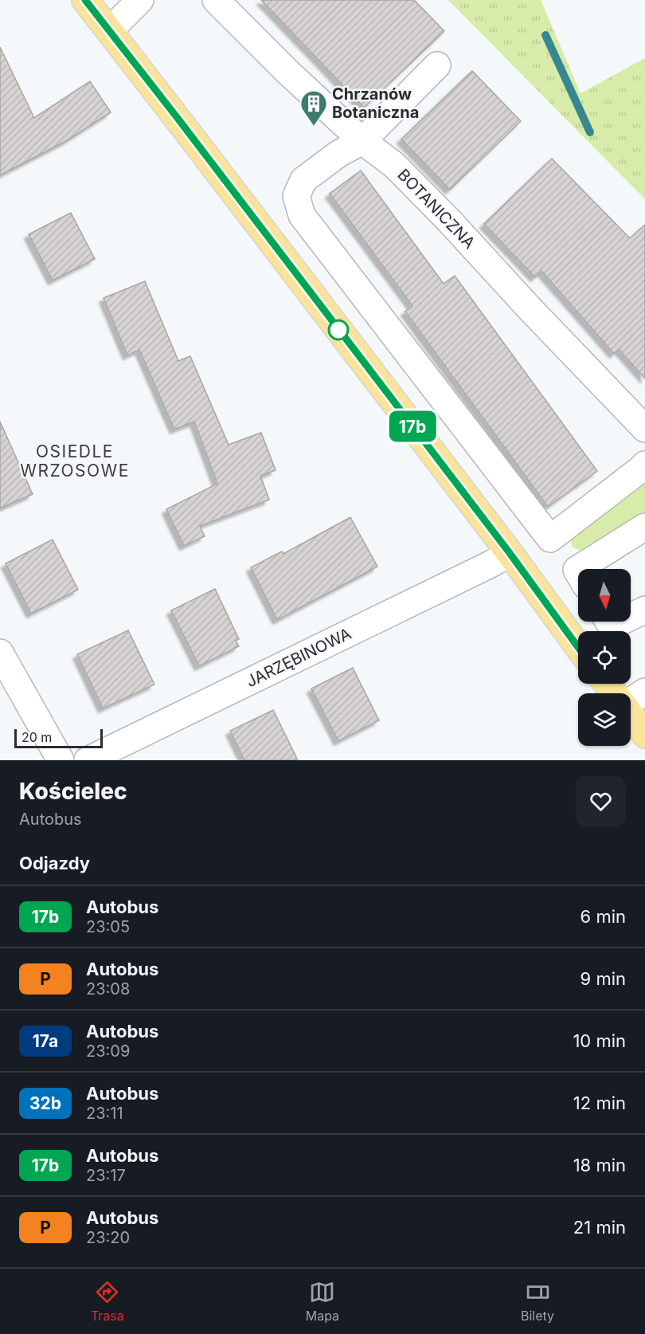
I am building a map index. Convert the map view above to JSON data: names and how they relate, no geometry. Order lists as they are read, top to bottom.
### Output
{
  "streets": {
    "street": ["BOTANICZNA", "JARZĘBINOWA"]
  },
  "districts": ["OSIEDLE WRZOSOWE"],
  "places": {
    "building": ["Chrzanów Botaniczna"]
  },
  "lines": ["bus line 17b"],
  "scale_bar": "20 m",
  "north": "bottom",
  "page": {
    "on_map": "17b",
    "scale": "20 m",
    "heading": [
      ["Kościelec", "Autobus"],
      "Odjazdy"
    ],
    "list": [
      {
        "mark": "17b",
        "name": "Autobus",
        "note": "23:05",
        "value": "6 min"
      },
      {
        "mark": "P",
        "name": "Autobus",
        "note": "23:08",
        "value": "9 min"
      },
      {
        "mark": "17a",
        "name": "Autobus",
        "note": "23:09",
        "value": "10 min"
      },
      {
        "mark": "32b",
        "name": "Autobus",
        "note": "23:11",
        "value": "12 min"
      },
      {
        "mark": "17b",
        "name": "Autobus",
        "note": "23:17",
        "value": "18 min"
      },
      {
        "mark": "P",
        "name": "Autobus",
        "note": "23:20",
        "value": "21 min"
      }
    ],
    "tabs": ["Trasa", "Mapa", "Bilety"]
  }
}
